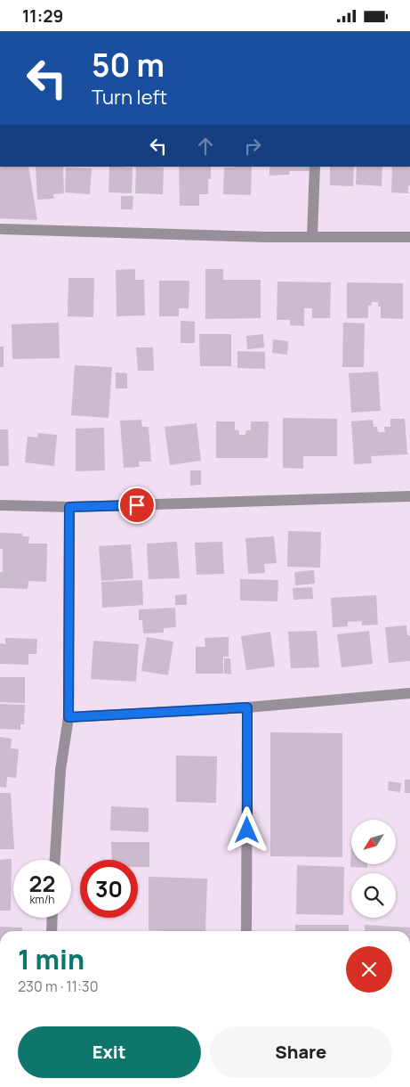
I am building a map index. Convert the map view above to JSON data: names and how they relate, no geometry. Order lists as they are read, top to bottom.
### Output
{
  "north": "bottom left",
  "page": {
    "status": "11:29",
    "turn": ["50 m", "Turn left"],
    "speed": "22 km/h",
    "limit": "30",
    "heading": ["1 min", "230 m · 11:30"],
    "buttons": ["Exit", "Share"]
  }
}
